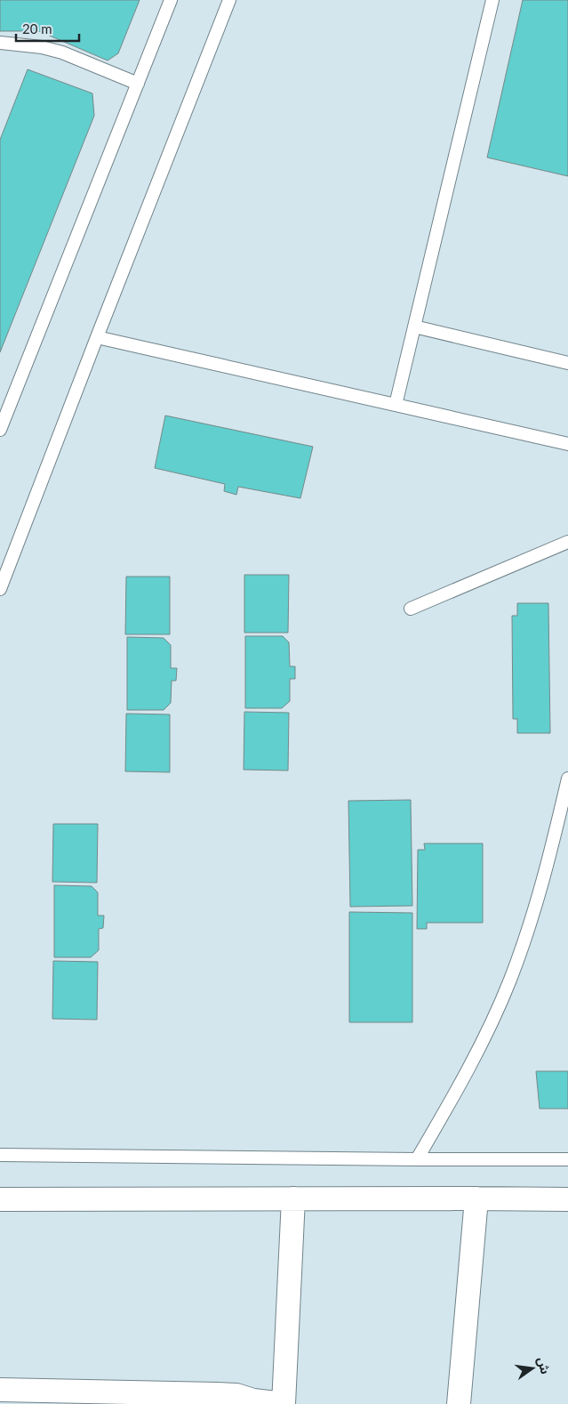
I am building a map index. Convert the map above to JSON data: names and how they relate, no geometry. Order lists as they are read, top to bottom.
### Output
{
  "scale_bar": "20 m",
  "north": "right"
}
